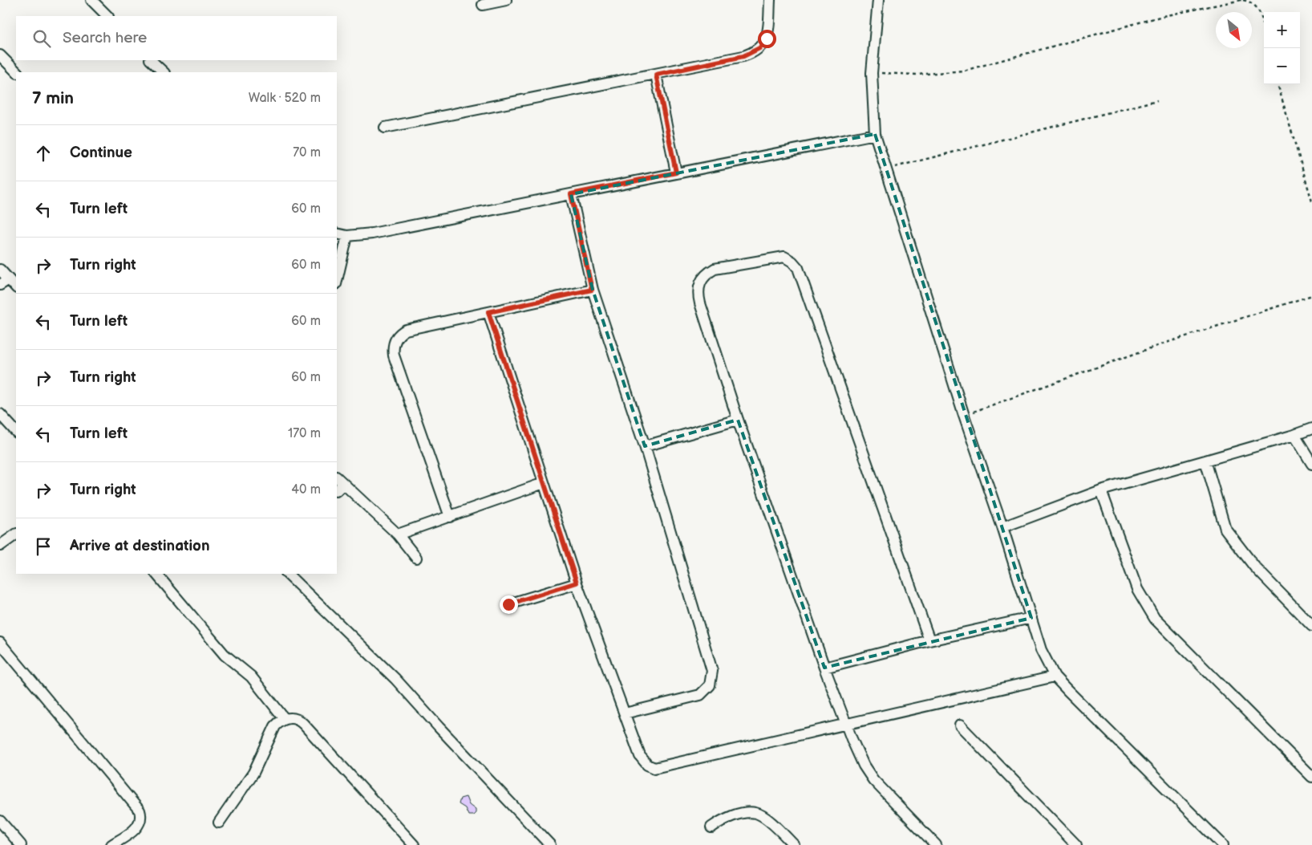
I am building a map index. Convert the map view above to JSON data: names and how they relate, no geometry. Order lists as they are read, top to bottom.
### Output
{
  "north": "bottom right",
  "page": {
    "map_buttons": ["+", "−"],
    "search": "Search here",
    "heading": ["7 min", "Walk · 520 m"],
    "list": [
      ["Continue", "70 m"],
      ["Turn left", "60 m"],
      ["Turn right", "60 m"],
      ["Turn left", "60 m"],
      ["Turn right", "60 m"],
      ["Turn left", "170 m"],
      ["Turn right", "40 m"],
      "Arrive at destination"
    ]
  }
}
